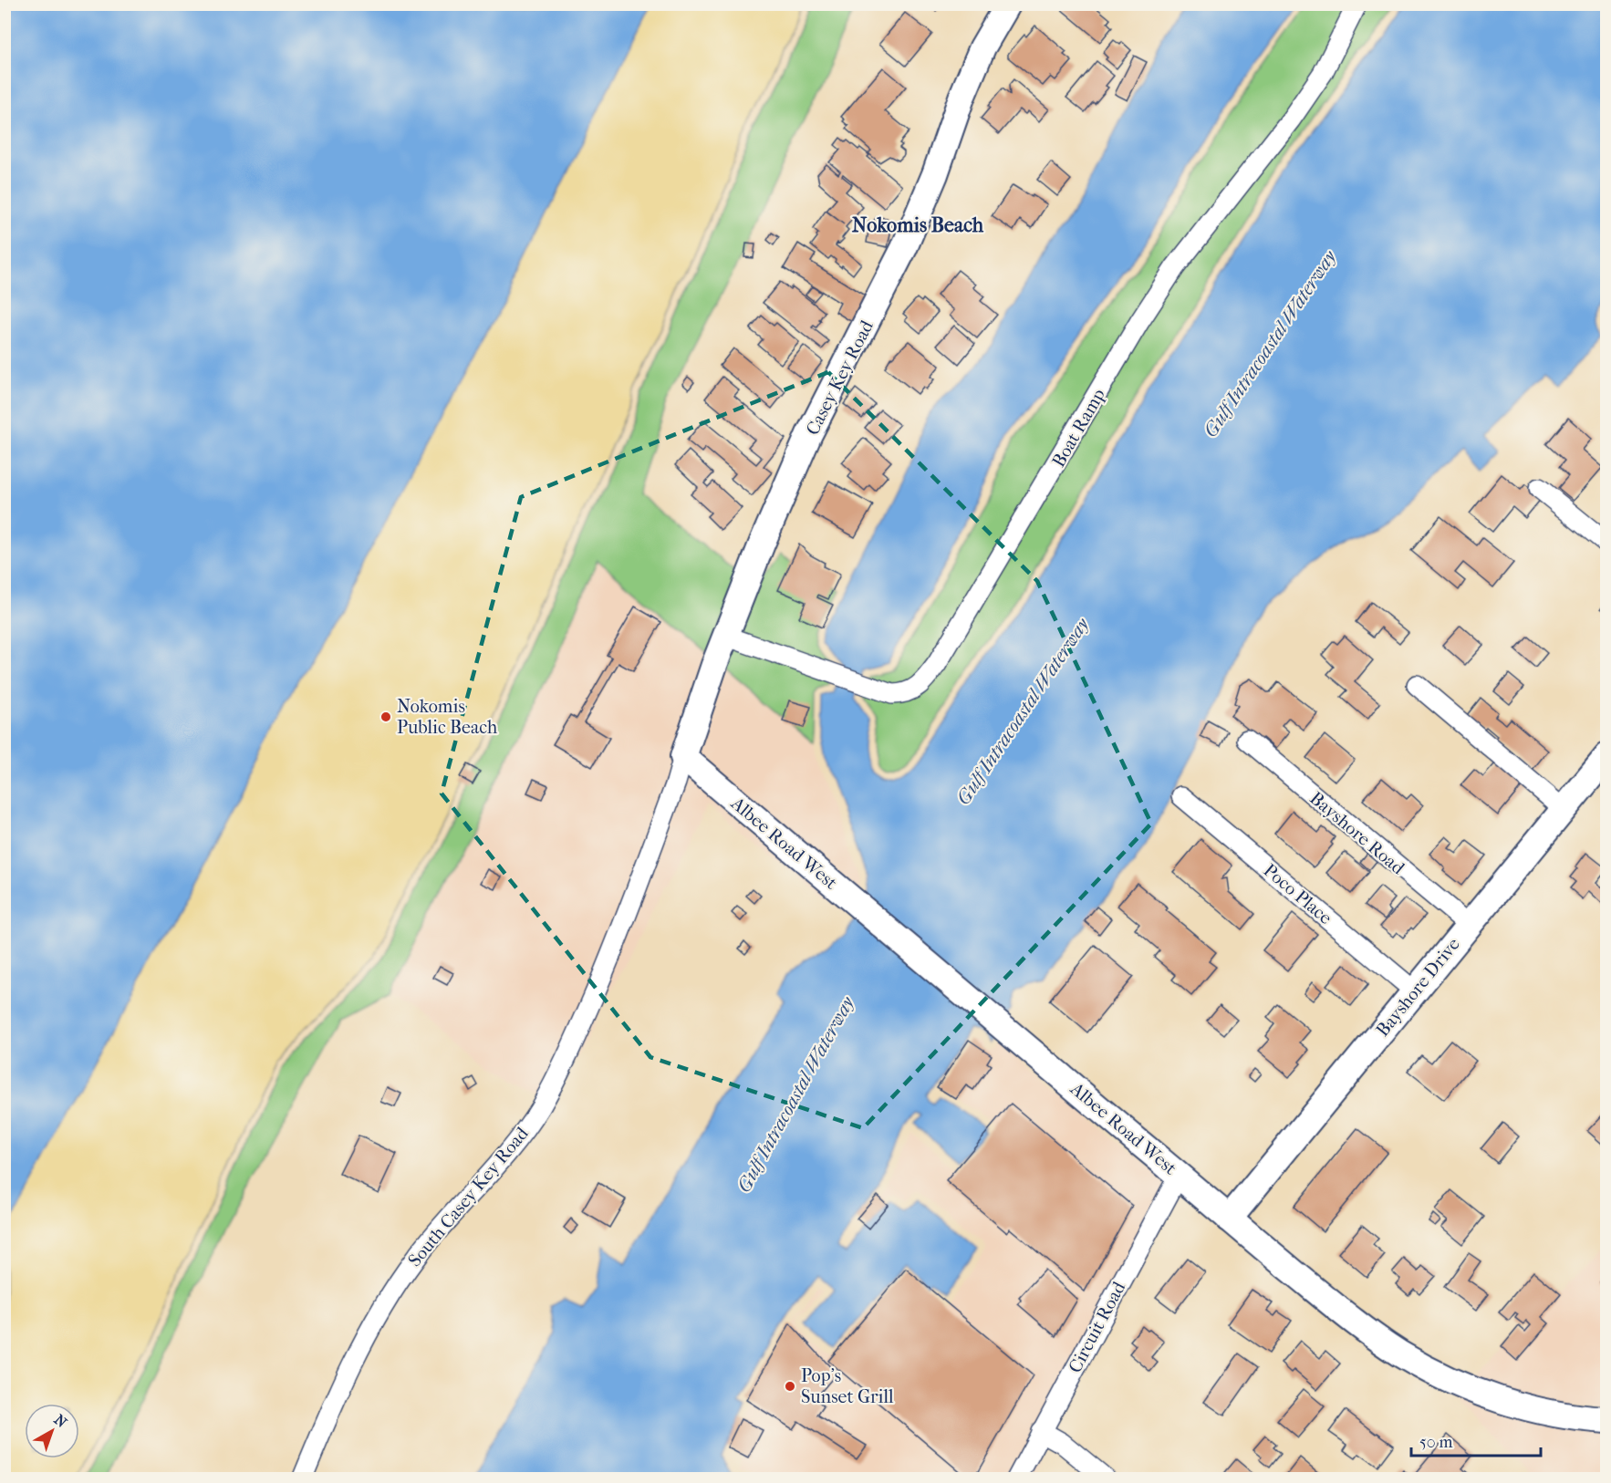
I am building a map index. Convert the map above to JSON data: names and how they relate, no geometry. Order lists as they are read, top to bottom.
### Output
{
  "streets": {
    "street": [
      "Casey Key Road",
      "Boat Ramp",
      "Bayshore Road",
      "Albee Road West",
      "Poco Place",
      "Bayshore Drive",
      "South Casey Key Road",
      "Circuit Road"
    ]
  },
  "crossings": [
    ["Casey Key Road", "Boat Ramp"],
    ["Casey Key Road", "Albee Road West"],
    ["Casey Key Road", "South Casey Key Road"],
    ["Bayshore Road", "Bayshore Drive"],
    ["Albee Road West", "Bayshore Drive"],
    ["Albee Road West", "South Casey Key Road"],
    ["Albee Road West", "Circuit Road"],
    ["Poco Place", "Bayshore Drive"]
  ],
  "districts": ["Nokomis Beach"],
  "water": ["Gulf Intracoastal Waterway"],
  "places": ["Nokomis Public Beach", "Pop's Sunset Grill"],
  "scale_bar": "50 m",
  "north": "top right"
}
